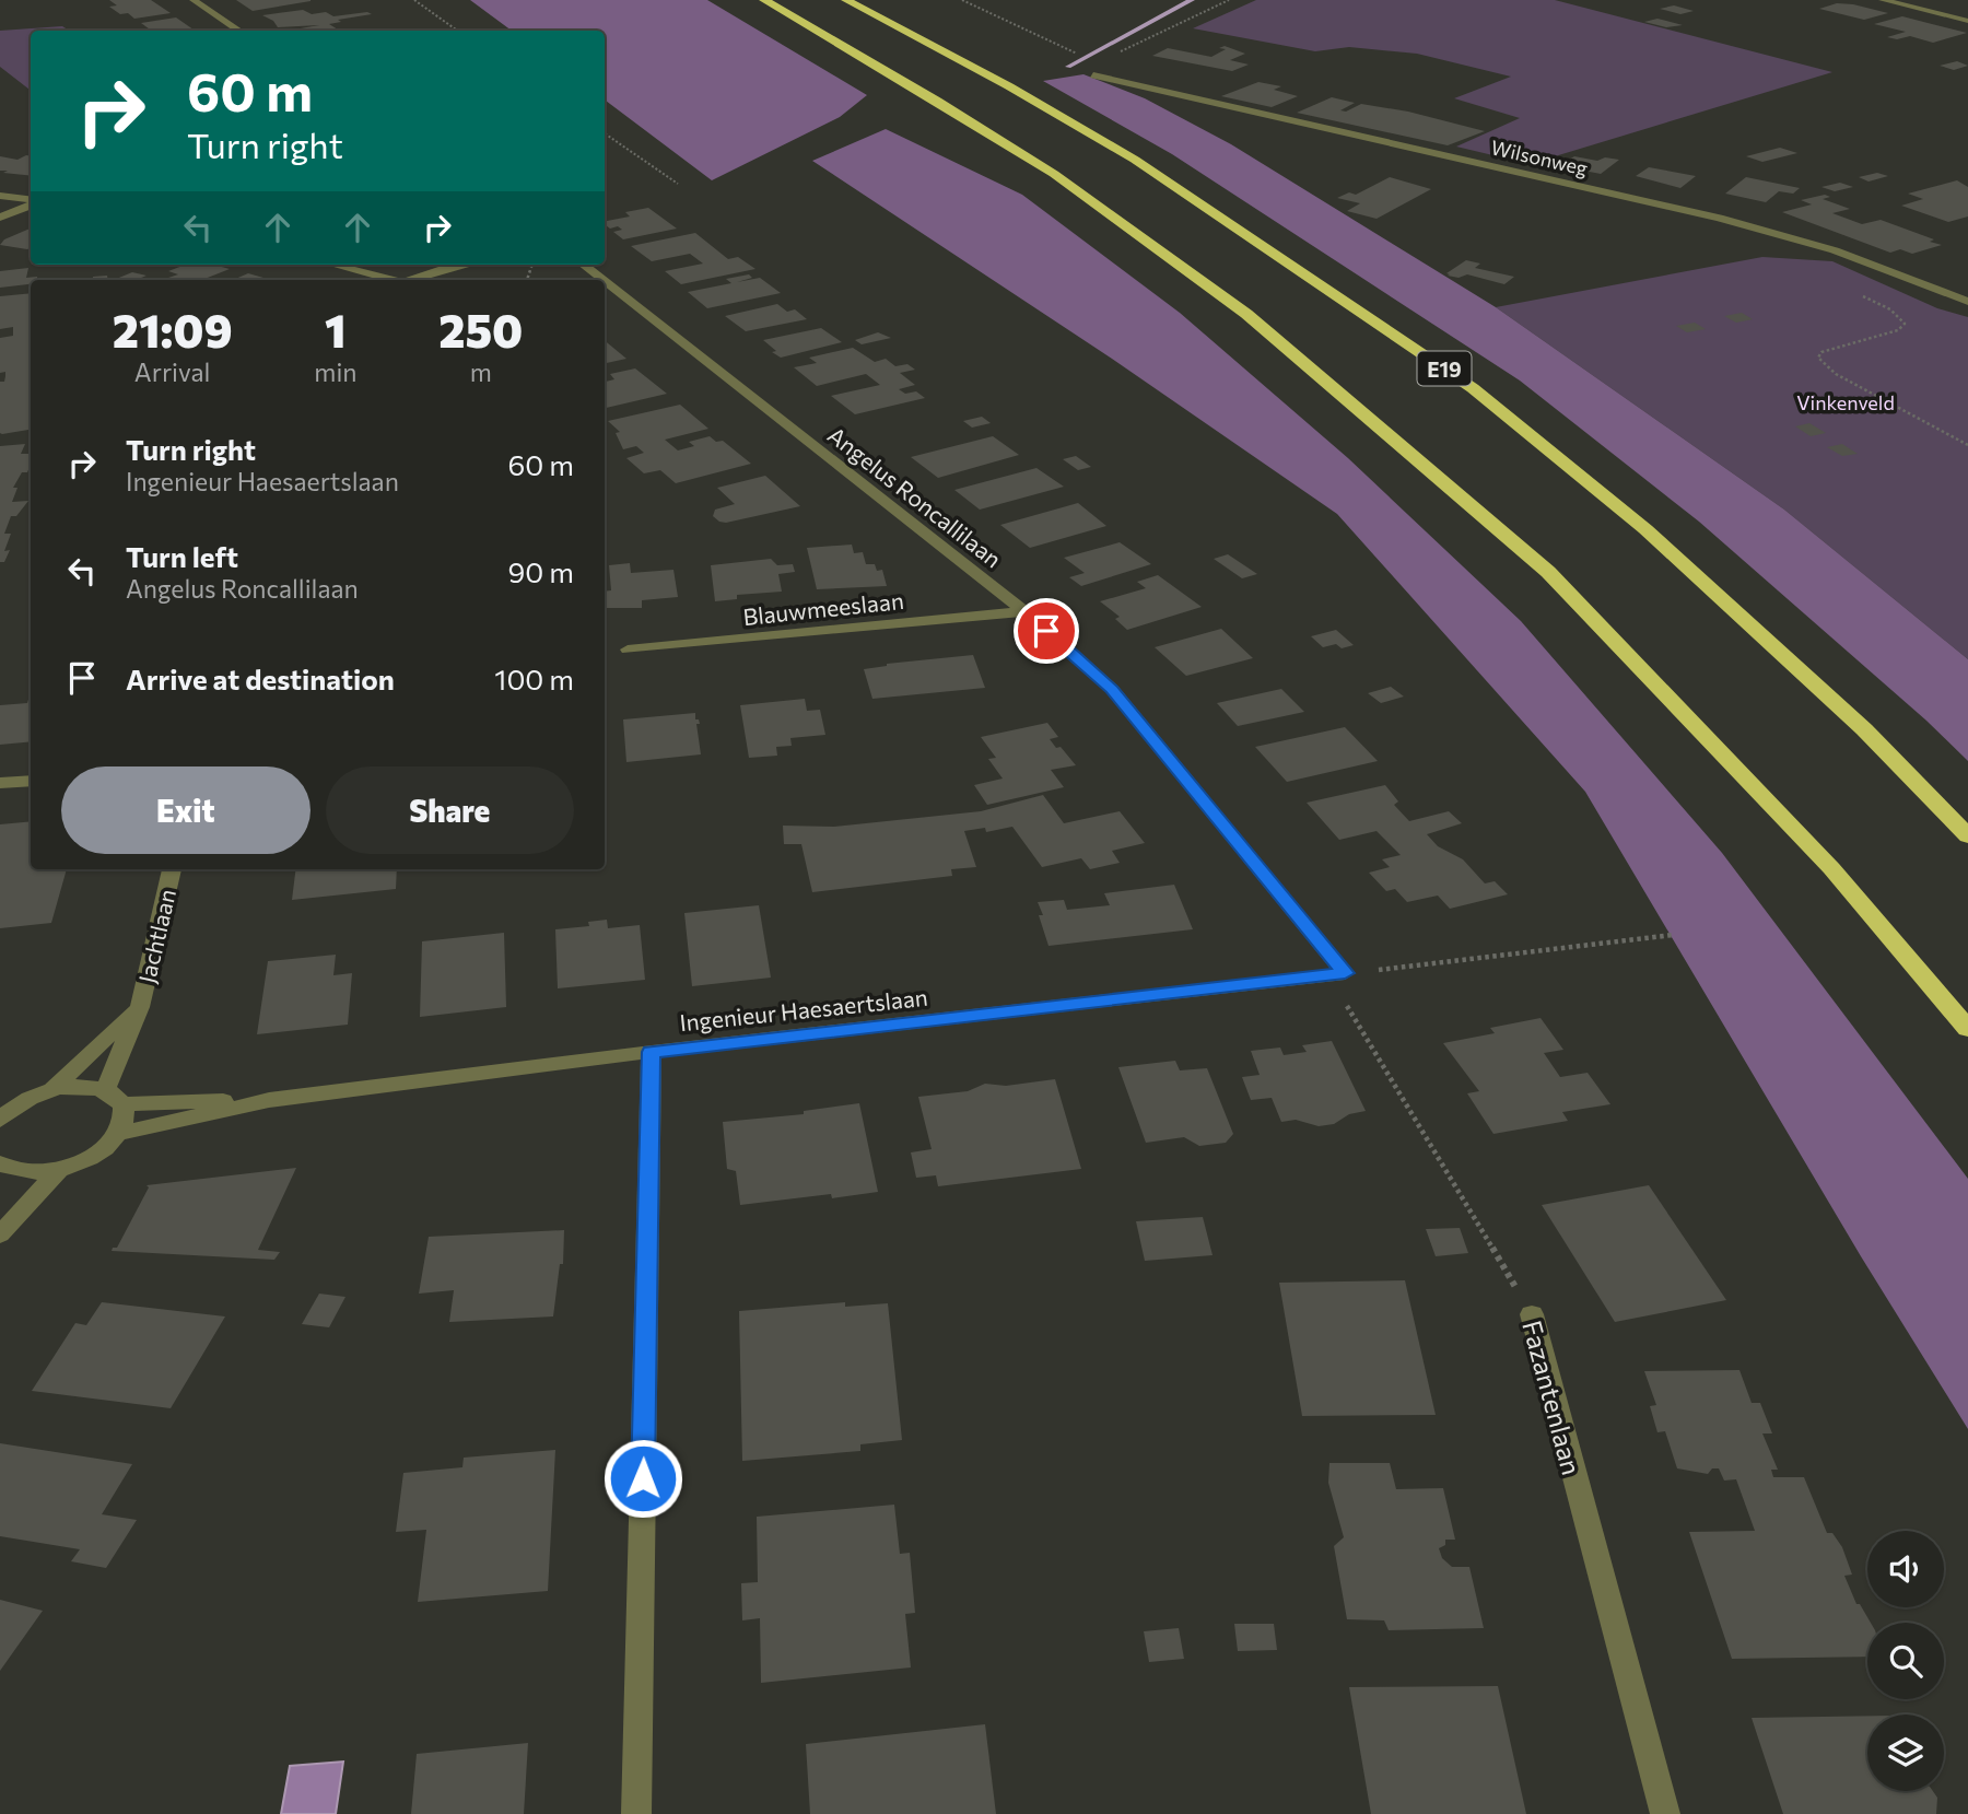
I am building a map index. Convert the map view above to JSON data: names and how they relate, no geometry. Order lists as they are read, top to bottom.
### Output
{
  "streets": {
    "highway": ["E19"],
    "street": [
      "Wilsonweg",
      "Angelus Roncallilaan",
      "Blauwmeeslaan",
      "Jachtlaan",
      "Ingenieur Haesaertslaan",
      "Fazantenlaan"
    ]
  },
  "crossings": [
    ["Angelus Roncallilaan", "Blauwmeeslaan"],
    ["Angelus Roncallilaan", "Ingenieur Haesaertslaan"],
    ["Angelus Roncallilaan", "Fazantenlaan"],
    ["Jachtlaan", "Ingenieur Haesaertslaan"],
    ["Ingenieur Haesaertslaan", "Fazantenlaan"]
  ],
  "parks": ["Vinkenveld"],
  "page": {
    "turn": ["60 m", "Turn right"],
    "eta": [
      "21:09",
      "Arrival",
      "1",
      "min",
      "250",
      "m"
    ],
    "list": [
      {
        "name": "Turn right",
        "note": "Ingenieur Haesaertslaan",
        "value": "60 m"
      },
      {
        "name": "Turn left",
        "note": "Angelus Roncallilaan",
        "value": "90 m"
      },
      {
        "name": "Arrive at destination",
        "value": "100 m"
      }
    ],
    "buttons": ["Exit", "Share"]
  }
}
